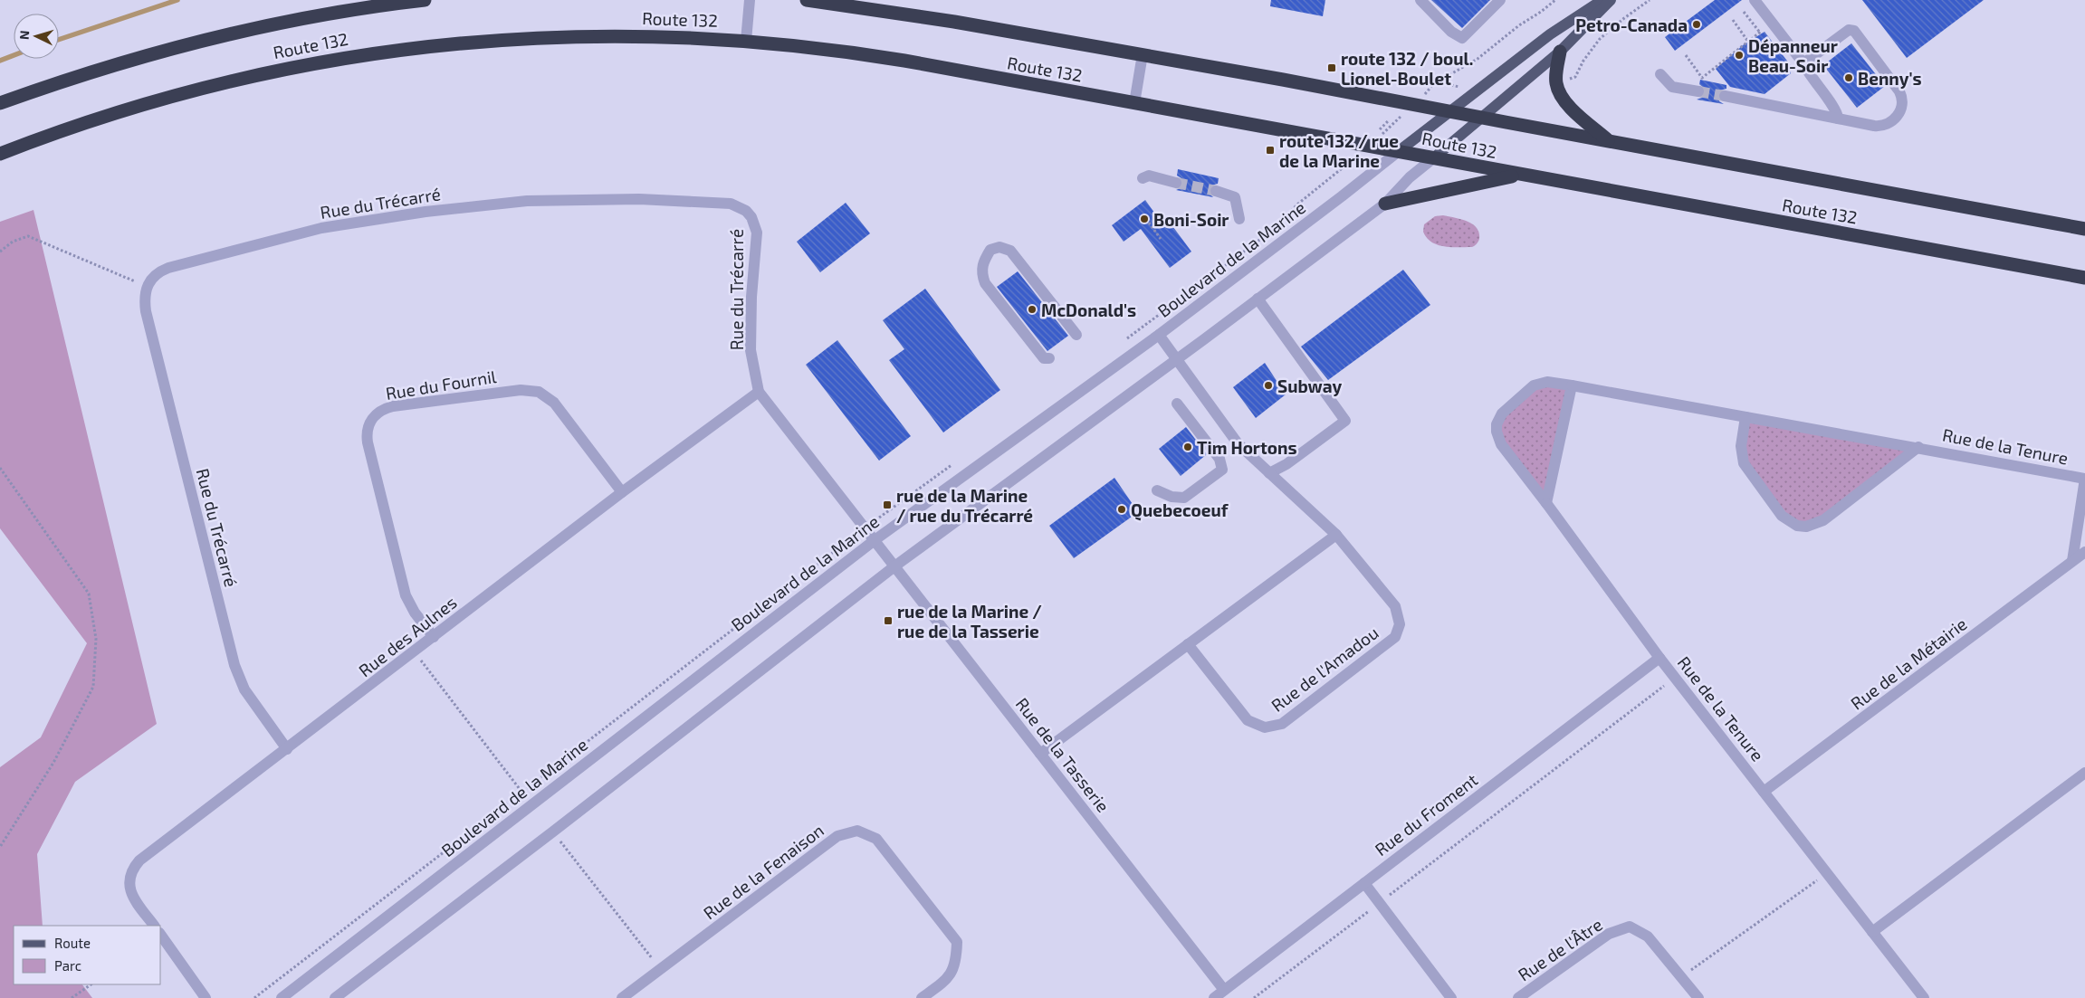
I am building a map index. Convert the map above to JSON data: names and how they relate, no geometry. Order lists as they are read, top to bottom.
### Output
{
  "streets": {
    "highway": ["Route 132"],
    "street": [
      "Rue du Trécarré",
      "Boulevard de la Marine",
      "Rue du Fournil",
      "Rue de la Tenure",
      "Rue des Aulnes",
      "Rue de la Métairie",
      "Rue de l'Amadou",
      "Rue de la Tasserie",
      "Rue du Froment",
      "Rue de la Fenaison",
      "Rue de l'Âtre"
    ]
  },
  "crossings": [
    ["Route 132", "Boulevard de la Marine"],
    ["Rue du Trécarré", "Boulevard de la Marine"],
    ["Rue du Trécarré", "Rue des Aulnes"],
    ["Rue du Trécarré", "Rue de la Tasserie"],
    ["Boulevard de la Marine", "Rue de l'Amadou"],
    ["Boulevard de la Marine", "Rue de la Tasserie"],
    ["Rue du Fournil", "Rue des Aulnes"],
    ["Rue de la Tenure", "Rue de la Métairie"],
    ["Rue de la Tenure", "Rue du Froment"],
    ["Rue de la Tasserie", "Rue du Froment"]
  ],
  "places": {
    "other": [
      "Petro-Canada",
      "Dépanneur Beau-Soir",
      "Benny's",
      "Boni-Soir",
      "McDonald's",
      "Subway",
      "Tim Hortons",
      "Quebecoeuf"
    ],
    "transit": [
      "route 132 / boul. Lionel-Boulet",
      "route 132 / rue de la Marine",
      "rue de la Marine / rue du Trécarré",
      "rue de la Marine / rue de la Tasserie"
    ]
  },
  "legend": ["Route", "Parc"],
  "north": "left"
}
